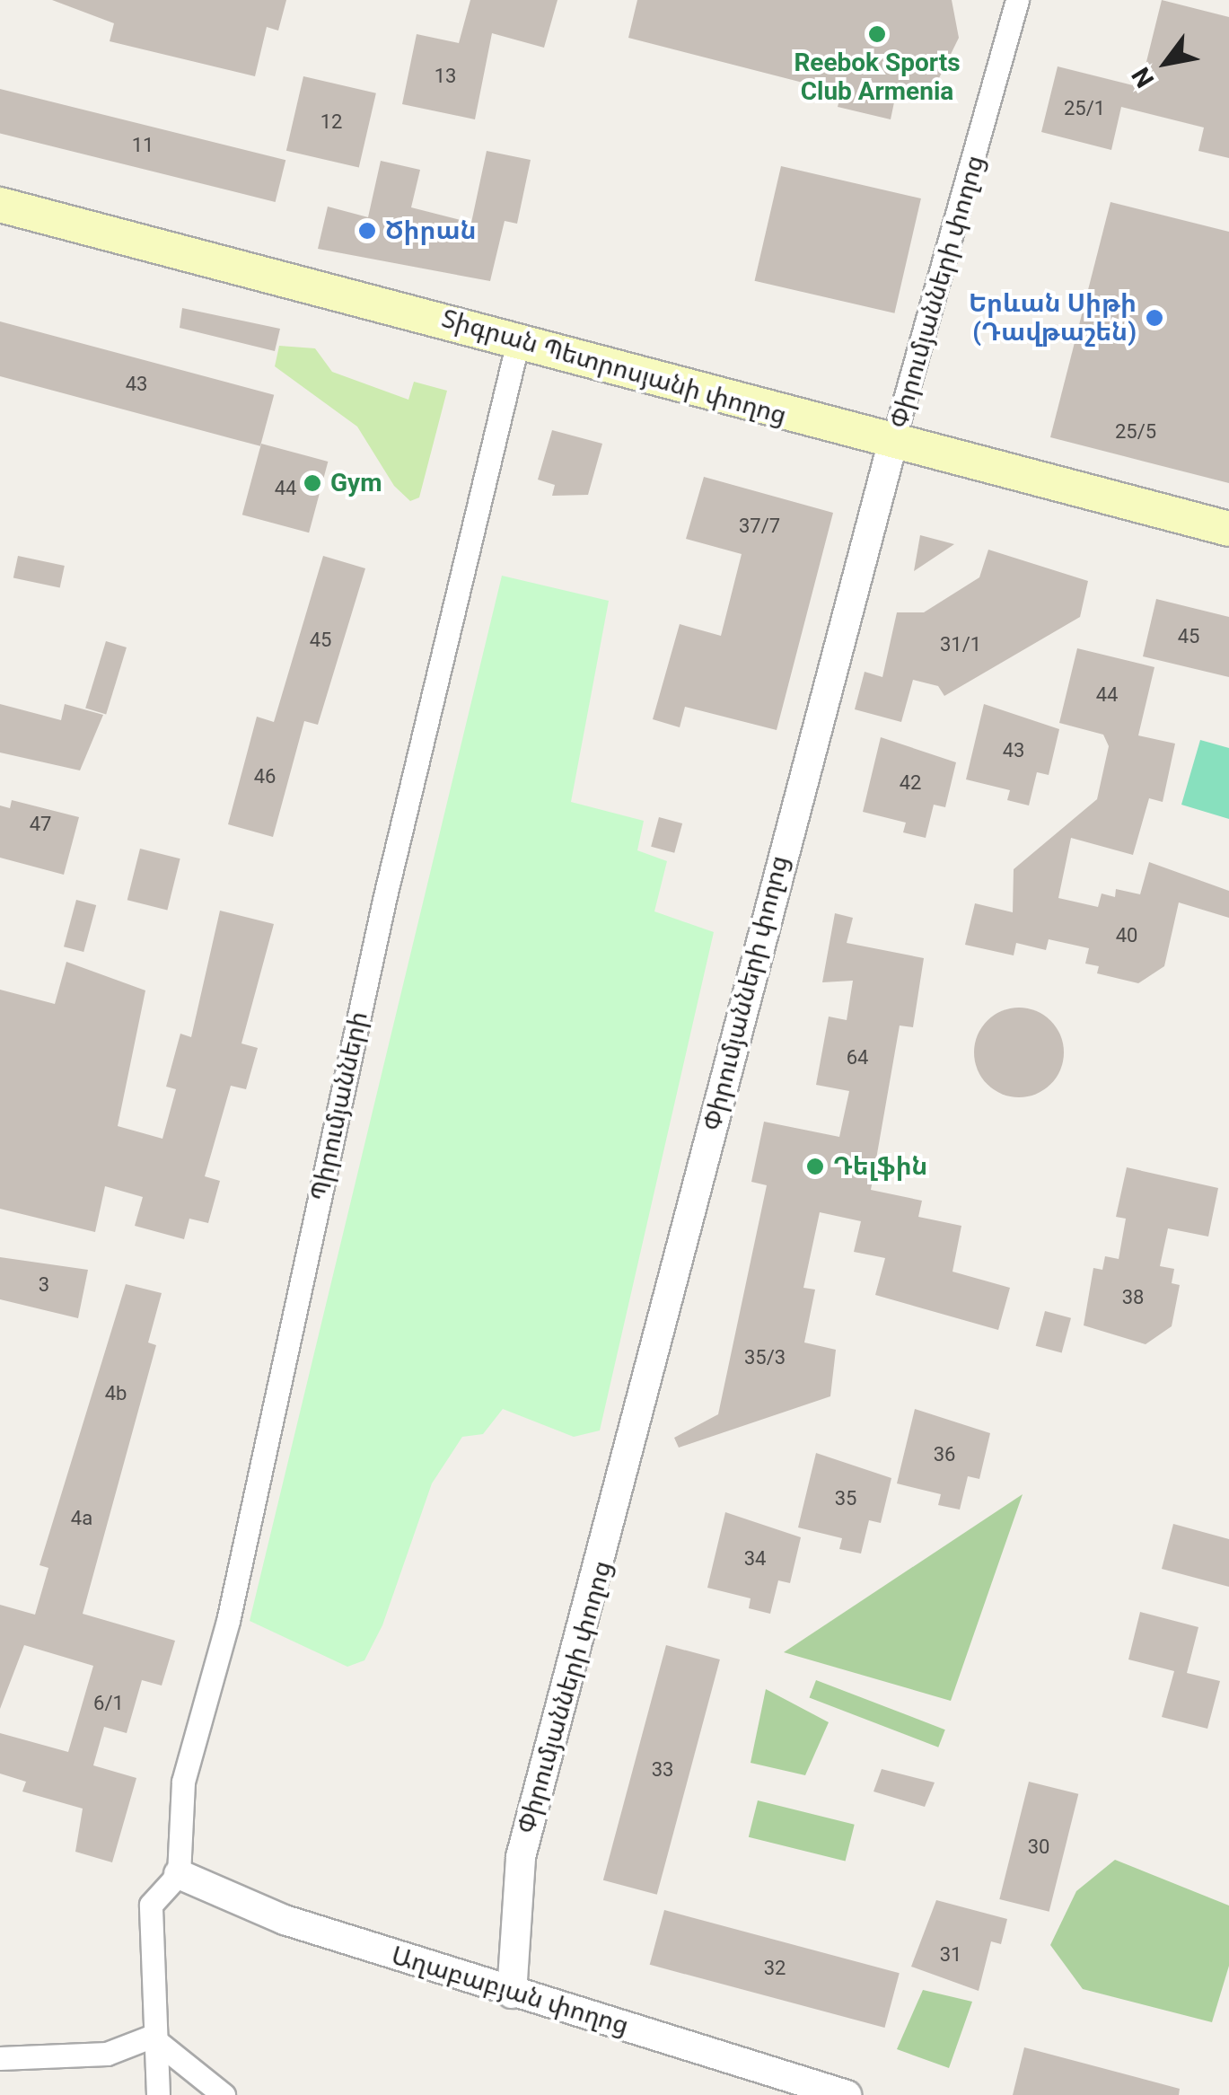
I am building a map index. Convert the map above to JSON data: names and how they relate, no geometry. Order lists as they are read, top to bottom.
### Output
{
  "streets": {
    "main road": ["Տիգրան Պետրոսյանի փողոց"],
    "street": ["Փիրումյանների փողոց", "Պիրումյանների", "Աղաբաբյան փողոց"]
  },
  "crossings": [
    ["Փիրումյանների փողոց", "Տիգրան Պետրոսյանի փողոց"],
    ["Փիրումյանների փողոց", "Աղաբաբյան փողոց"],
    ["Տիգրան Պետրոսյանի փողոց", "Պիրումյանների"],
    ["Պիրումյանների", "Աղաբաբյան փողոց"]
  ],
  "places": [
    "Reebok Sports Club Armenia",
    "Ծիրան",
    "Երևան Սիթի (Դավթաշեն)",
    "Gym",
    "Դելֆին"
  ],
  "house_numbers": [
    "13",
    "25/1",
    "12",
    "11",
    "43",
    "25/5",
    "44",
    "37/7",
    "45",
    "45",
    "31/1",
    "44",
    "43",
    "46",
    "42",
    "47",
    "40",
    "64",
    "3",
    "38",
    "35/3",
    "4b",
    "36",
    "35",
    "4a",
    "34",
    "6/1",
    "33",
    "30",
    "31",
    "32"
  ],
  "north": "bottom left"
}
